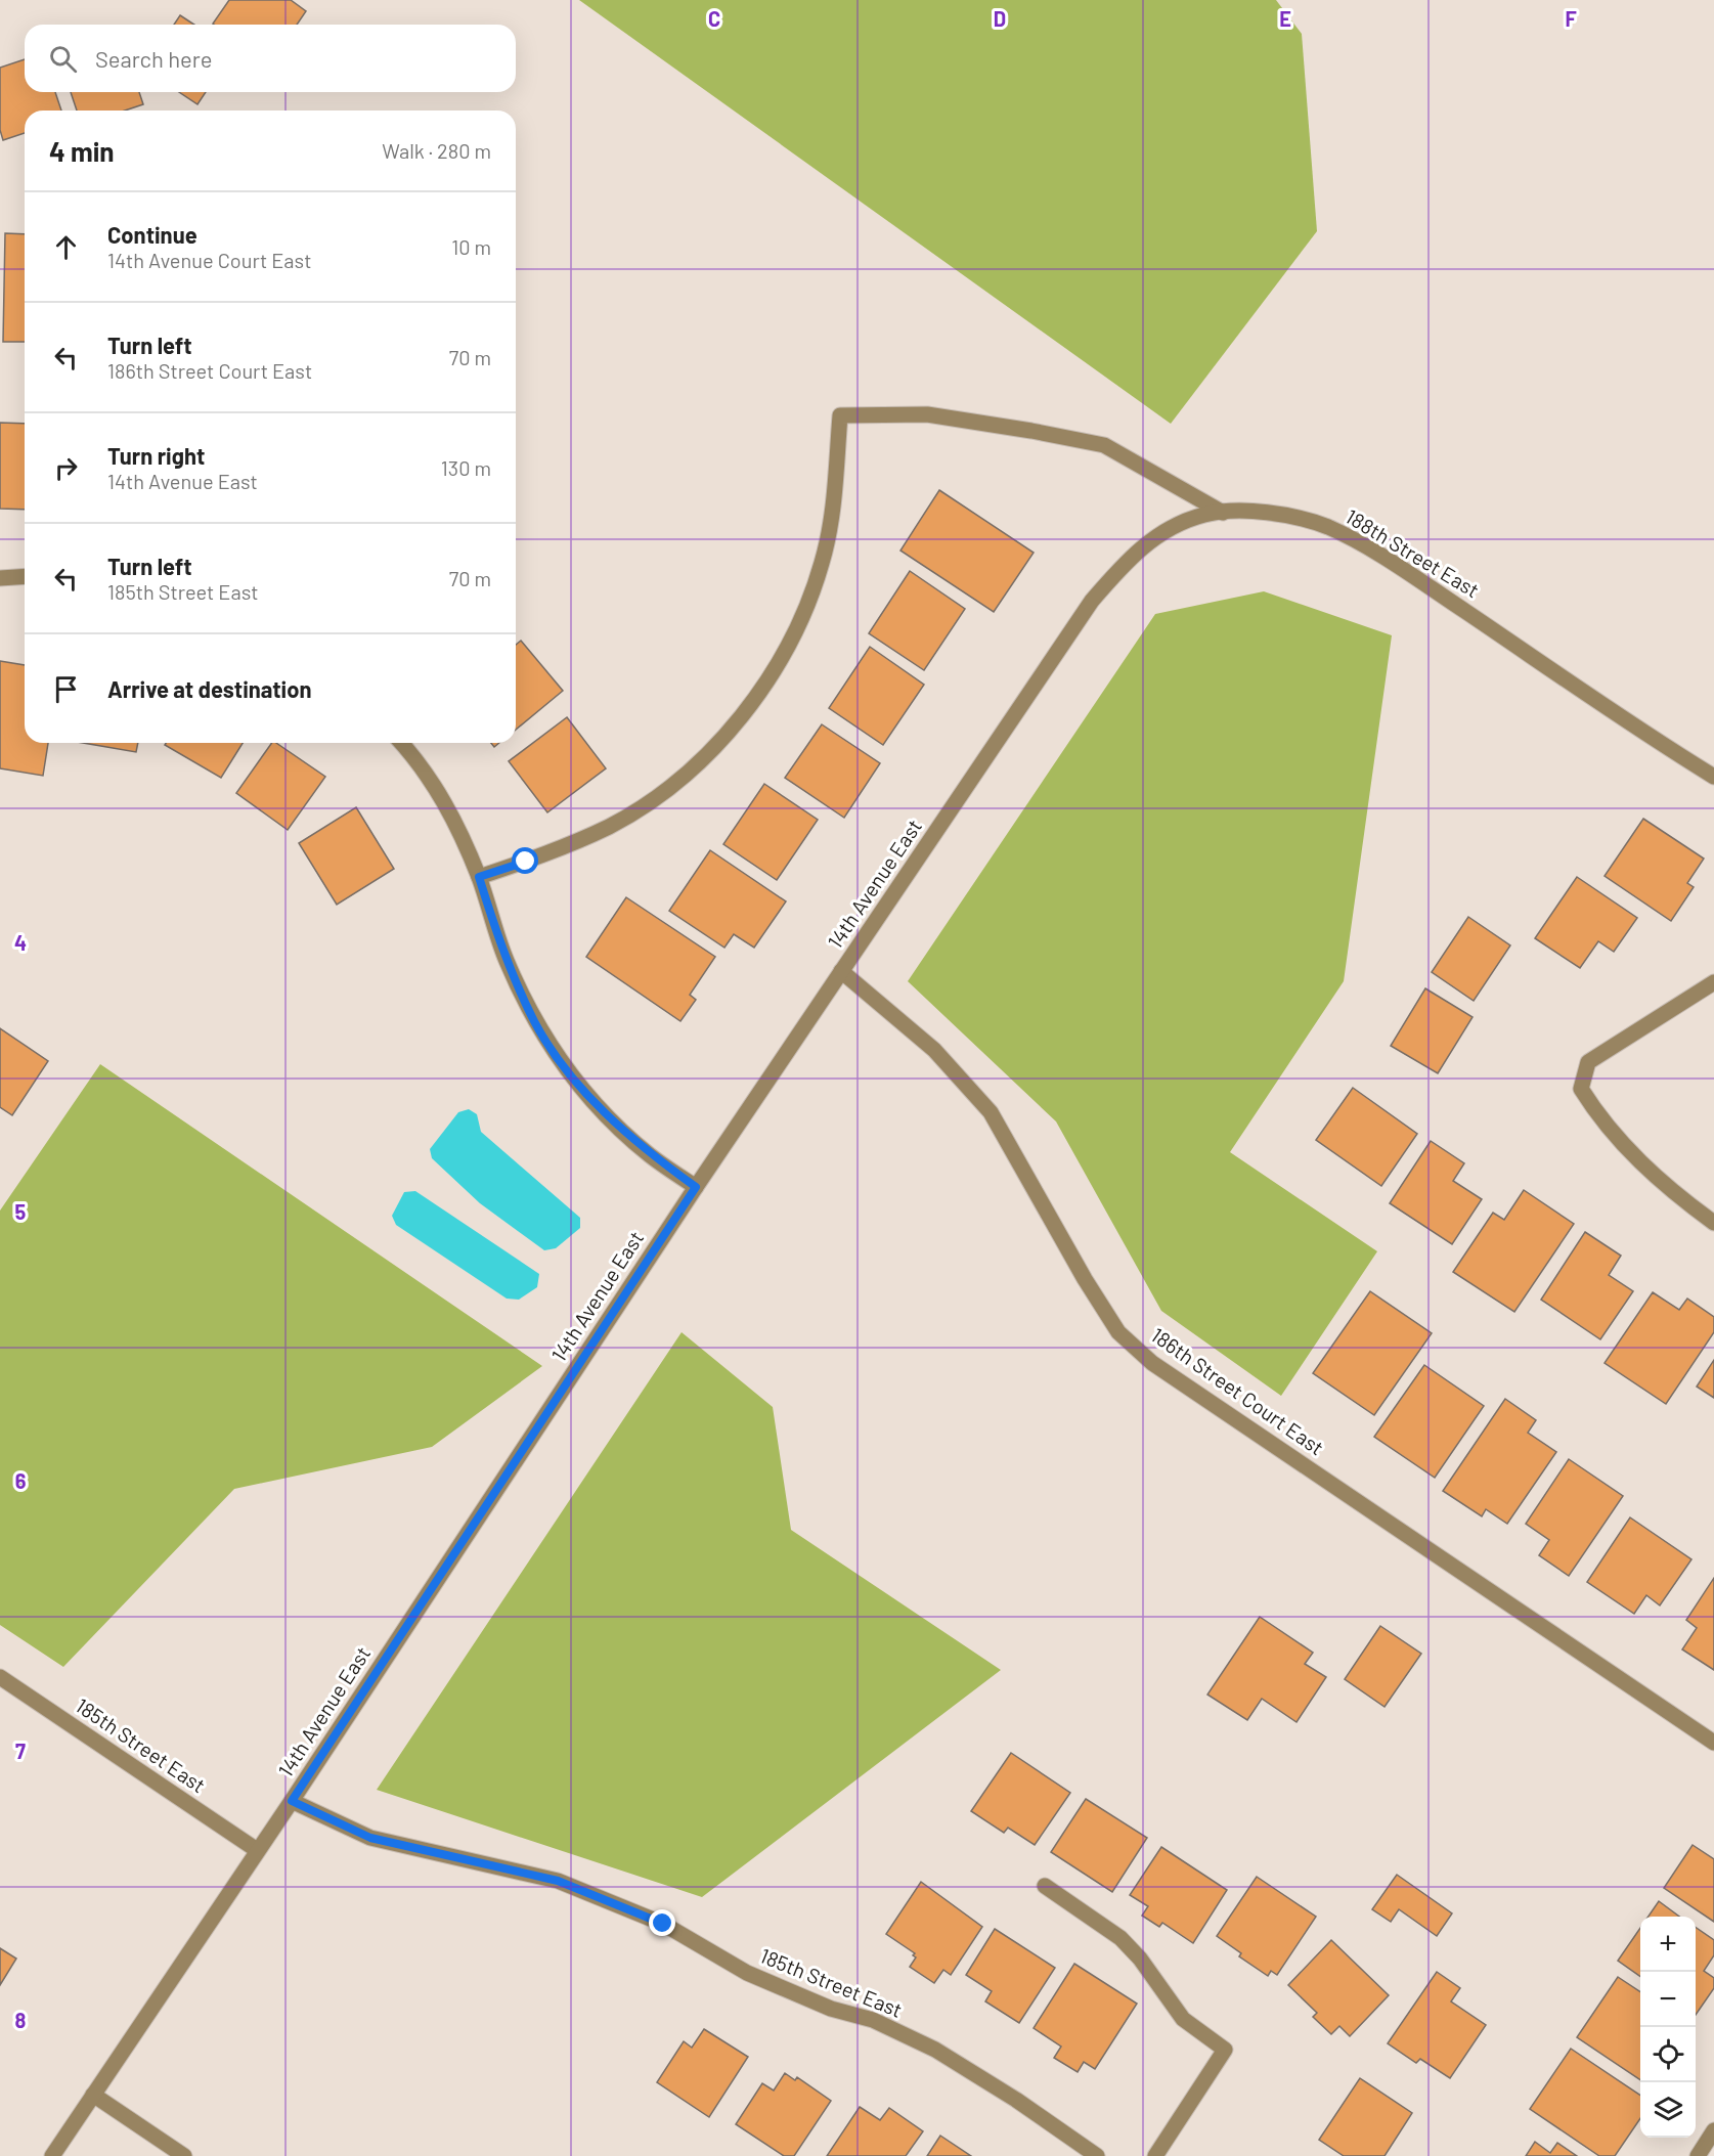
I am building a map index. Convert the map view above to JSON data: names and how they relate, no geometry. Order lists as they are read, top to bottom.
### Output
{
  "streets": {
    "street": [
      "188th Street East",
      "14th Avenue East",
      "186th Street Court East",
      "185th Street East"
    ]
  },
  "crossings": [
    ["188th Street East", "14th Avenue East"],
    ["14th Avenue East", "186th Street Court East"],
    ["14th Avenue East", "185th Street East"]
  ],
  "page": {
    "search": "Search here",
    "heading": ["4 min", "Walk · 280 m"],
    "list": [
      ["Continue", "14th Avenue Court East", "10 m"],
      ["Turn left", "186th Street Court East", "70 m"],
      ["Turn right", "14th Avenue East", "130 m"],
      ["Turn left", "185th Street East", "70 m"],
      "Arrive at destination"
    ],
    "map_buttons": ["+", "−"]
  },
  "grid": {
    "columns": [
      "C",
      "D",
      "E",
      "F"
    ],
    "rows": [
      "4",
      "5",
      "6",
      "7",
      "8"
    ]
  }
}
